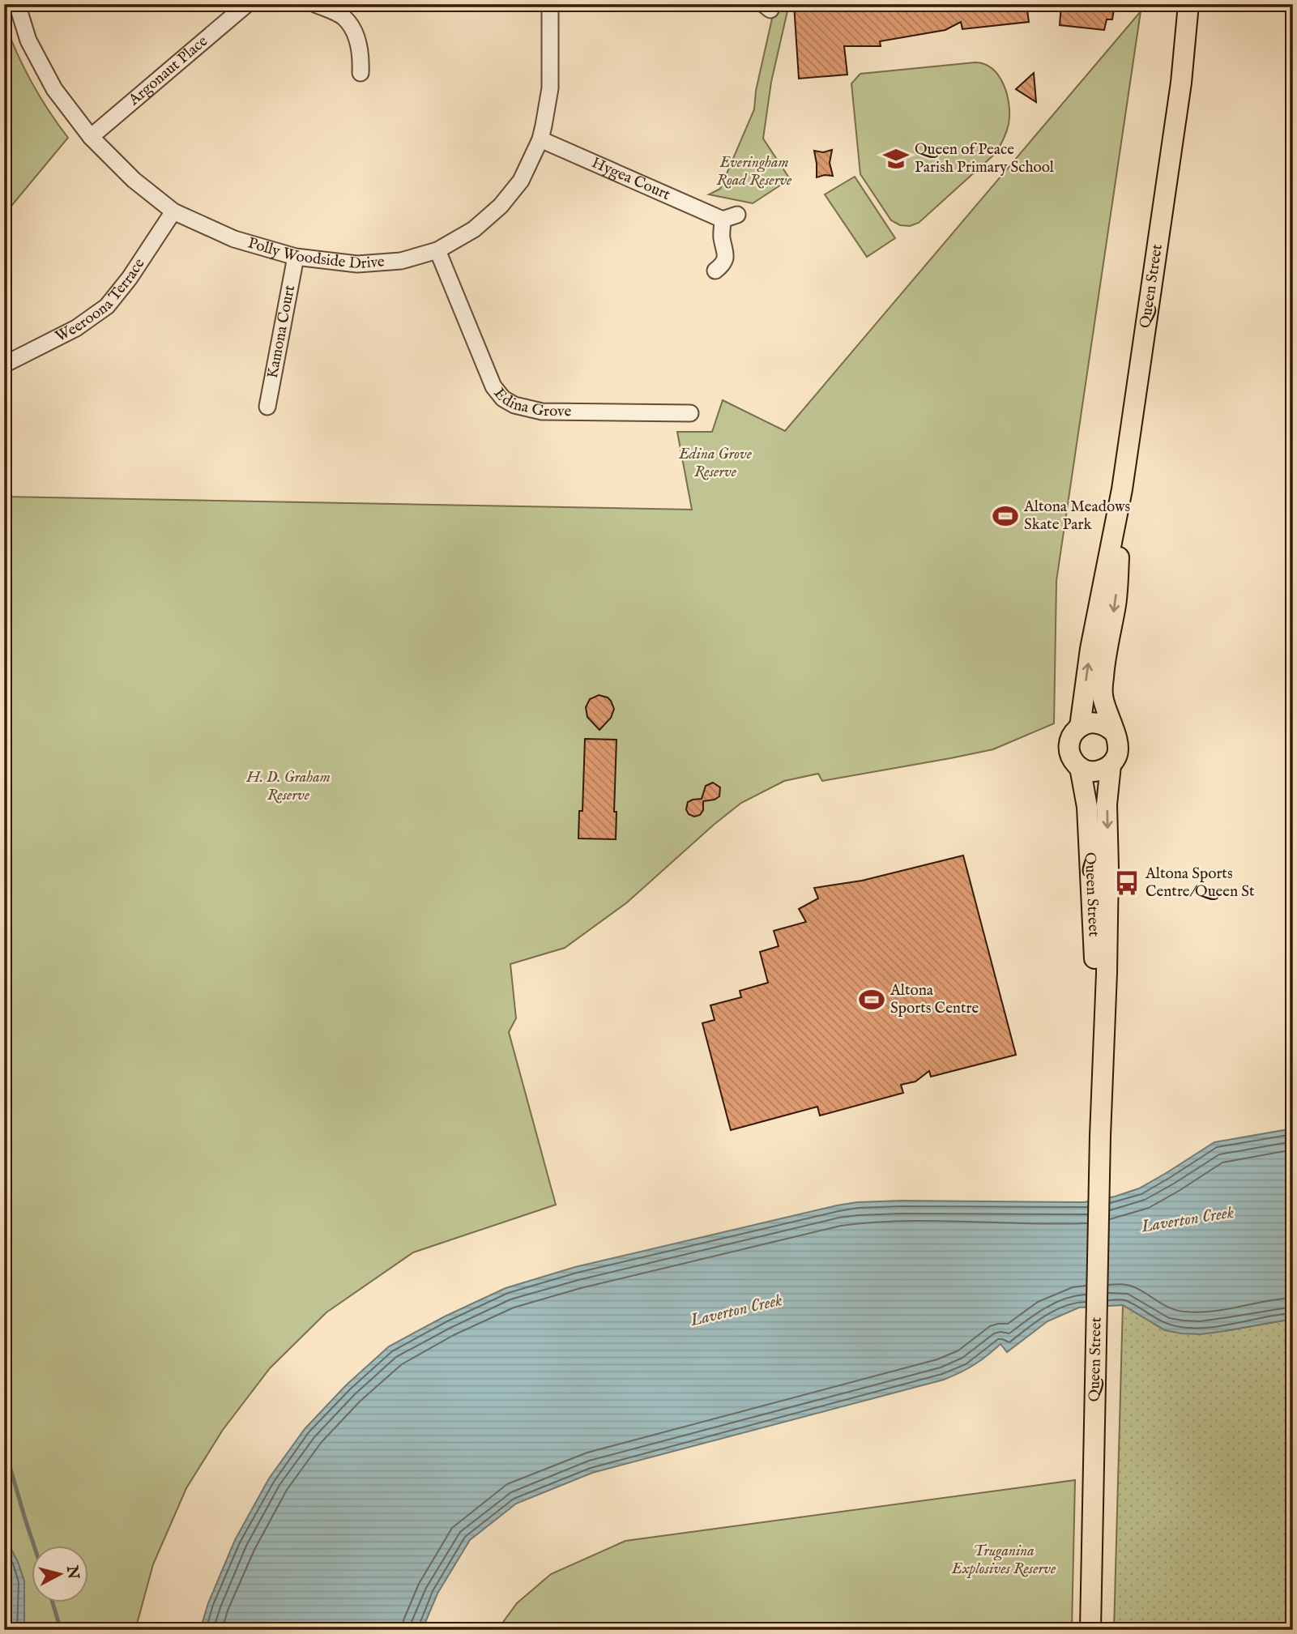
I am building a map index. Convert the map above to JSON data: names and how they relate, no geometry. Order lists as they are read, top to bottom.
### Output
{
  "streets": {
    "main road": ["Queen Street"],
    "street": [
      "Argonaut Place",
      "Hygea Court",
      "Polly Woodside Drive",
      "Weeroona Terrace",
      "Kamona Court",
      "Edina Grove"
    ]
  },
  "crossings": [
    ["Argonaut Place", "Polly Woodside Drive"],
    ["Hygea Court", "Polly Woodside Drive"],
    ["Polly Woodside Drive", "Weeroona Terrace"],
    ["Polly Woodside Drive", "Kamona Court"],
    ["Polly Woodside Drive", "Edina Grove"]
  ],
  "water": ["Laverton Creek"],
  "parks": [
    "Everingham Road Reserve",
    "Edina Grove Reserve",
    "H. D. Graham Reserve",
    "Truganina Explosives Reserve"
  ],
  "places": {
    "school or university": ["Queen of Peace Parish Primary School"],
    "sports": ["Altona Meadows Skate Park", "Altona Sports Centre"],
    "bus stop": ["Altona Sports Centre/Queen St"]
  },
  "north": "right"
}
